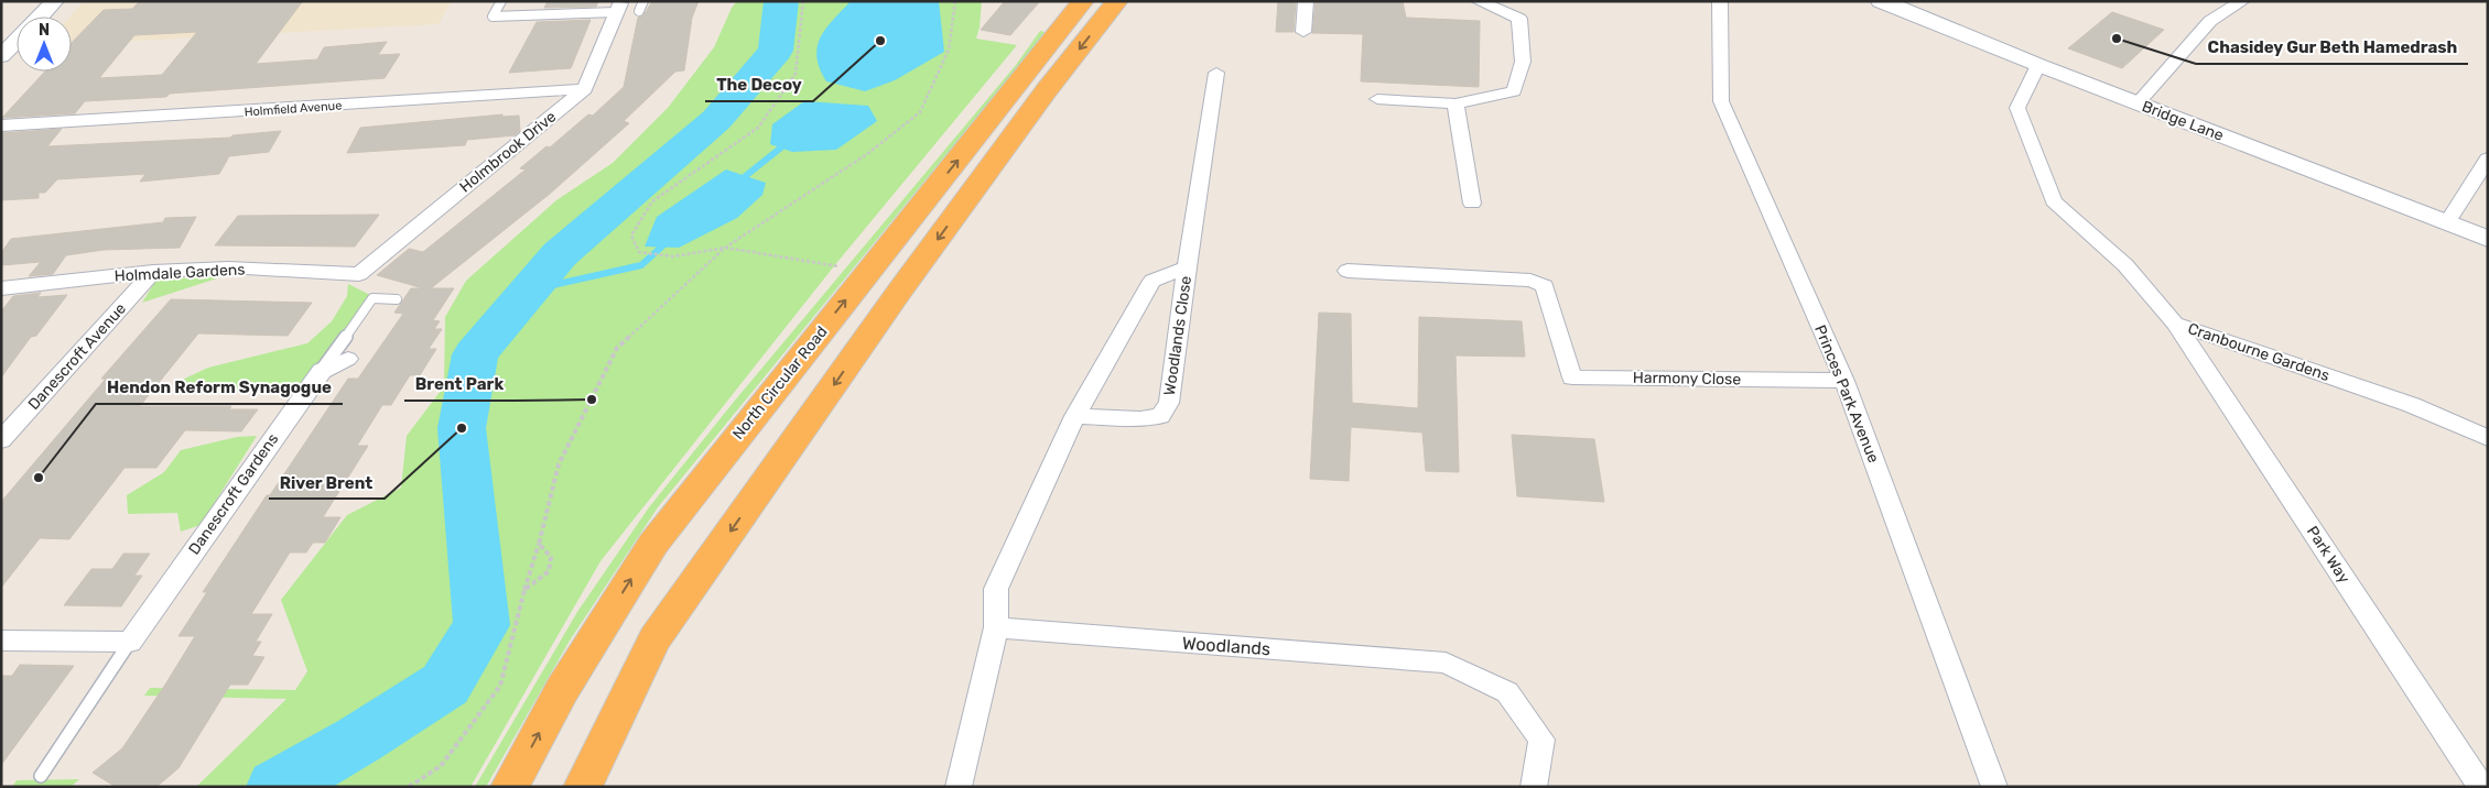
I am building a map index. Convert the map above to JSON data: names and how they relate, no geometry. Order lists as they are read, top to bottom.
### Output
{
  "streets": {
    "highway": ["North Circular Road"],
    "street": [
      "Holmfield Avenue",
      "Bridge Lane",
      "Holmbrook Drive",
      "Holmdale Gardens",
      "Woodlands Close",
      "Cranbourne Gardens",
      "Danescroft Avenue",
      "Harmony Close",
      "Princes Park Avenue",
      "Danescroft Gardens",
      "Park Way",
      "Woodlands"
    ]
  },
  "crossings": [
    ["Holmfield Avenue", "Holmbrook Drive"],
    ["Bridge Lane", "Cranbourne Gardens"],
    ["Holmbrook Drive", "Holmdale Gardens"],
    ["Holmdale Gardens", "Danescroft Avenue"],
    ["Woodlands Close", "Woodlands"],
    ["Cranbourne Gardens", "Park Way"],
    ["Harmony Close", "Princes Park Avenue"]
  ],
  "places": [
    "Chasidey Gur Beth Hamedrash",
    "The Decoy",
    "Brent Park",
    "River Brent",
    "Hendon Reform Synagogue"
  ],
  "north": "top"
}
